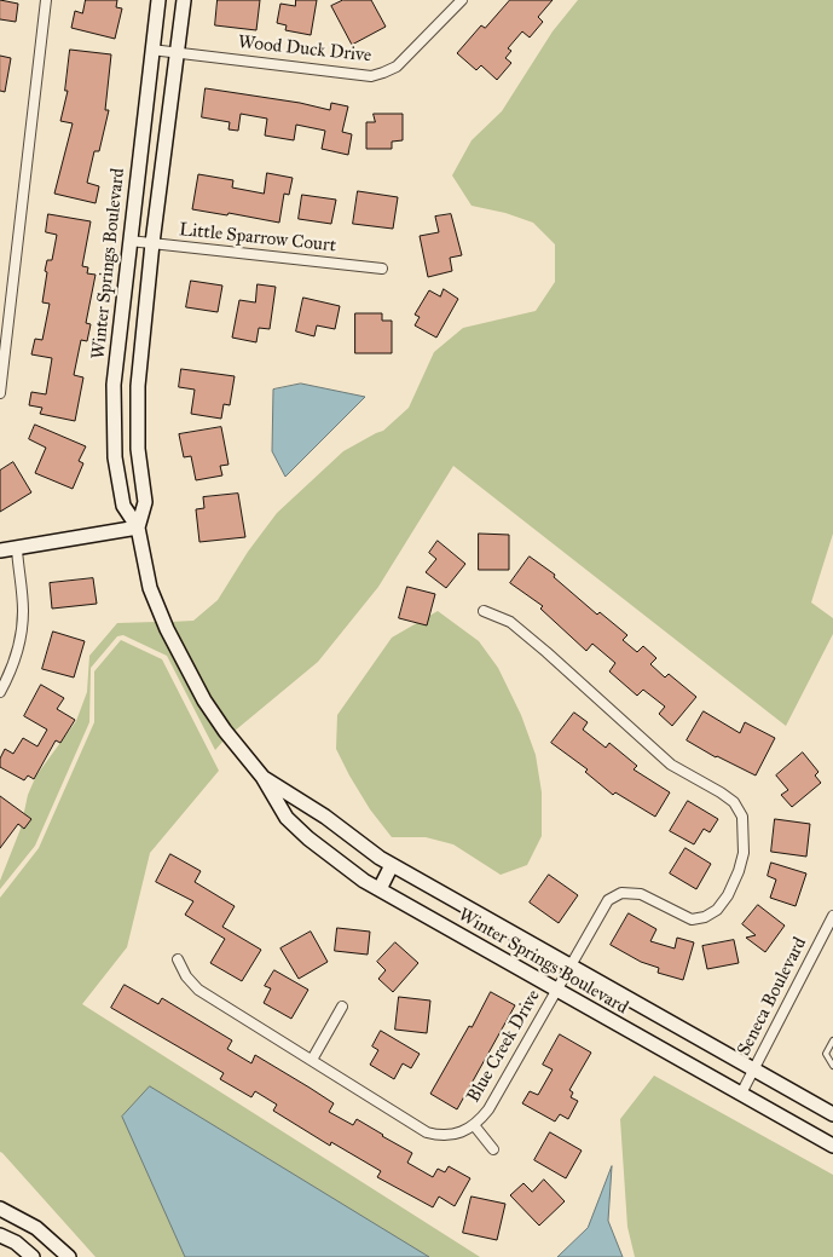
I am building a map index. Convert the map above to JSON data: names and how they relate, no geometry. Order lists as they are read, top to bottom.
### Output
{
  "streets": {
    "street": [
      "Wood Duck Drive",
      "Little Sparrow Court",
      "Winter Springs Boulevard",
      "Seneca Boulevard",
      "Blue Creek Drive"
    ]
  },
  "crossings": [
    ["Wood Duck Drive", "Winter Springs Boulevard"],
    ["Little Sparrow Court", "Winter Springs Boulevard"],
    ["Winter Springs Boulevard", "Seneca Boulevard"],
    ["Winter Springs Boulevard", "Blue Creek Drive"]
  ]
}
